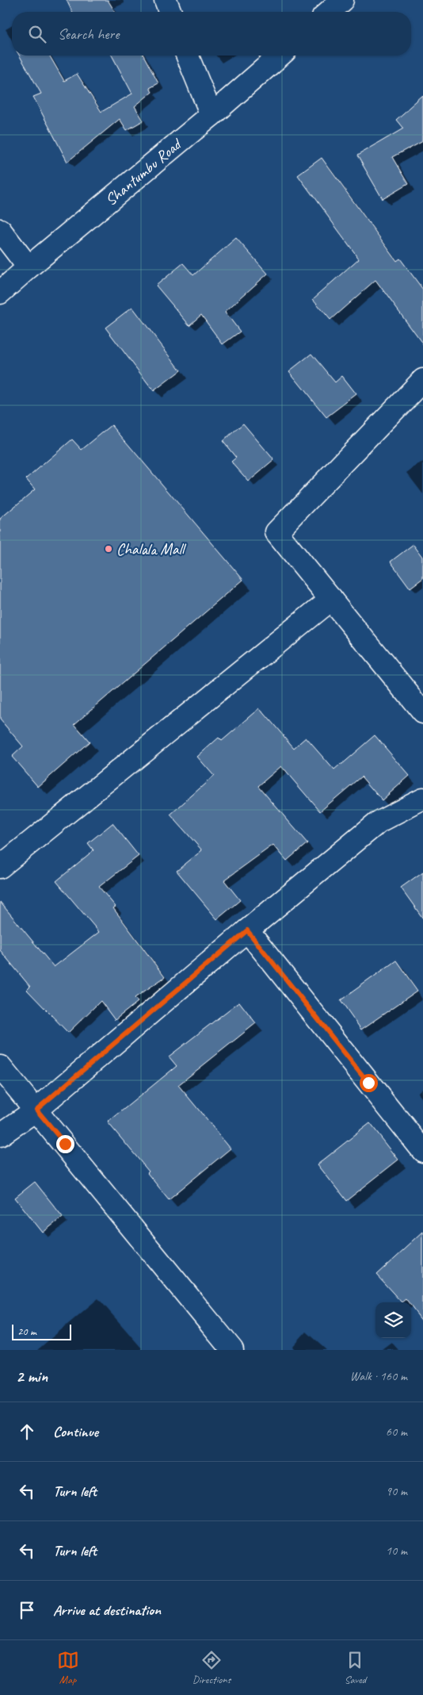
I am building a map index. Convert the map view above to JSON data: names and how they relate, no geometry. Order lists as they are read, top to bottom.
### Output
{
  "streets": {
    "street": ["Shantumbu Road"]
  },
  "places": ["Chalala Mall"],
  "scale_bar": "20 m",
  "page": {
    "search": "Search here",
    "scale": "20 m",
    "heading": ["2 min", "Walk · 160 m"],
    "list": [
      ["Continue", "60 m"],
      ["Turn left", "90 m"],
      ["Turn left", "10 m"],
      "Arrive at destination"
    ],
    "nav": ["Map", "Directions", "Saved"]
  }
}
